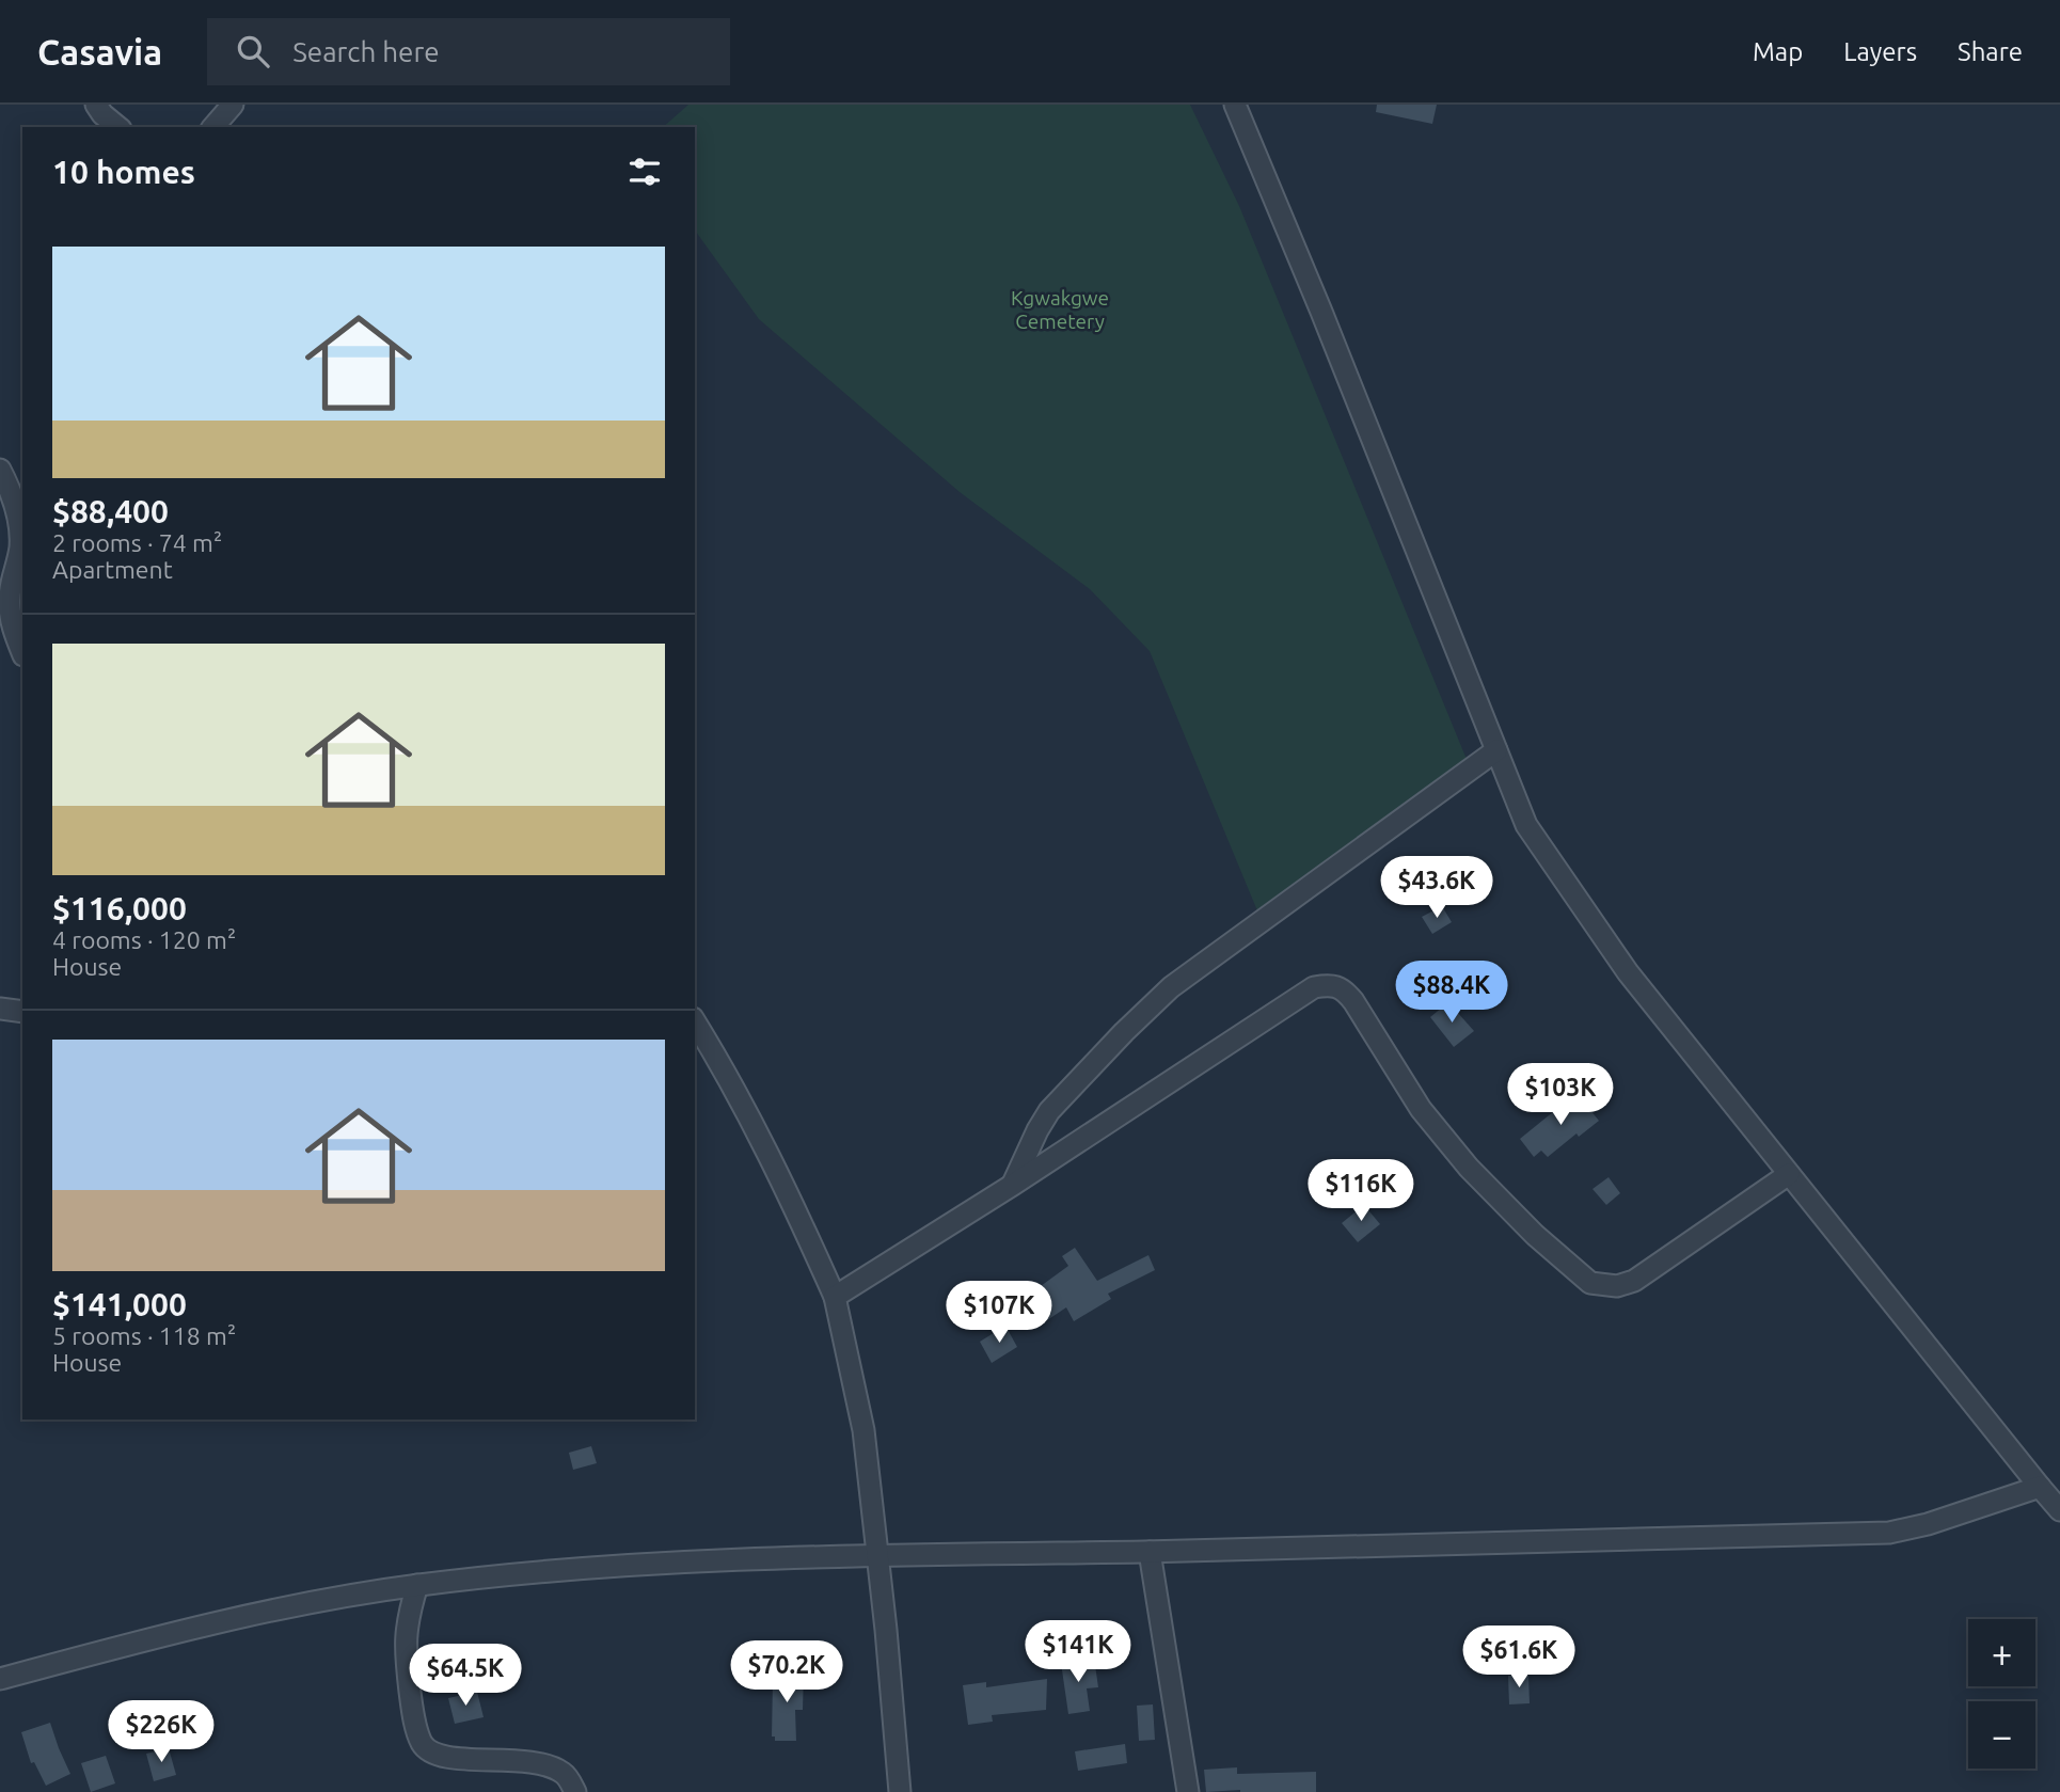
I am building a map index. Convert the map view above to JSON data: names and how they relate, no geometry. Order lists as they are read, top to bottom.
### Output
{
  "parks": ["Kgwakgwe Cemetery"],
  "page": {
    "header": "Casavia",
    "search": "Search here",
    "nav": ["Map", "Layers", "Share"],
    "heading": "10 homes",
    "list": [
      {
        "name": "$88,400",
        "note": "2 rooms · 74 m² · Apartment"
      },
      {
        "name": "$116,000",
        "note": "4 rooms · 120 m² · House"
      },
      {
        "name": "$141,000",
        "note": "5 rooms · 118 m² · House"
      }
    ],
    "price": [
      "$43.6K",
      "$88.4K",
      "$103K",
      "$116K",
      "$107K",
      "$141K",
      "$61.6K",
      "$70.2K",
      "$64.5K",
      "$226K"
    ],
    "map_buttons": ["+", "−"]
  }
}
